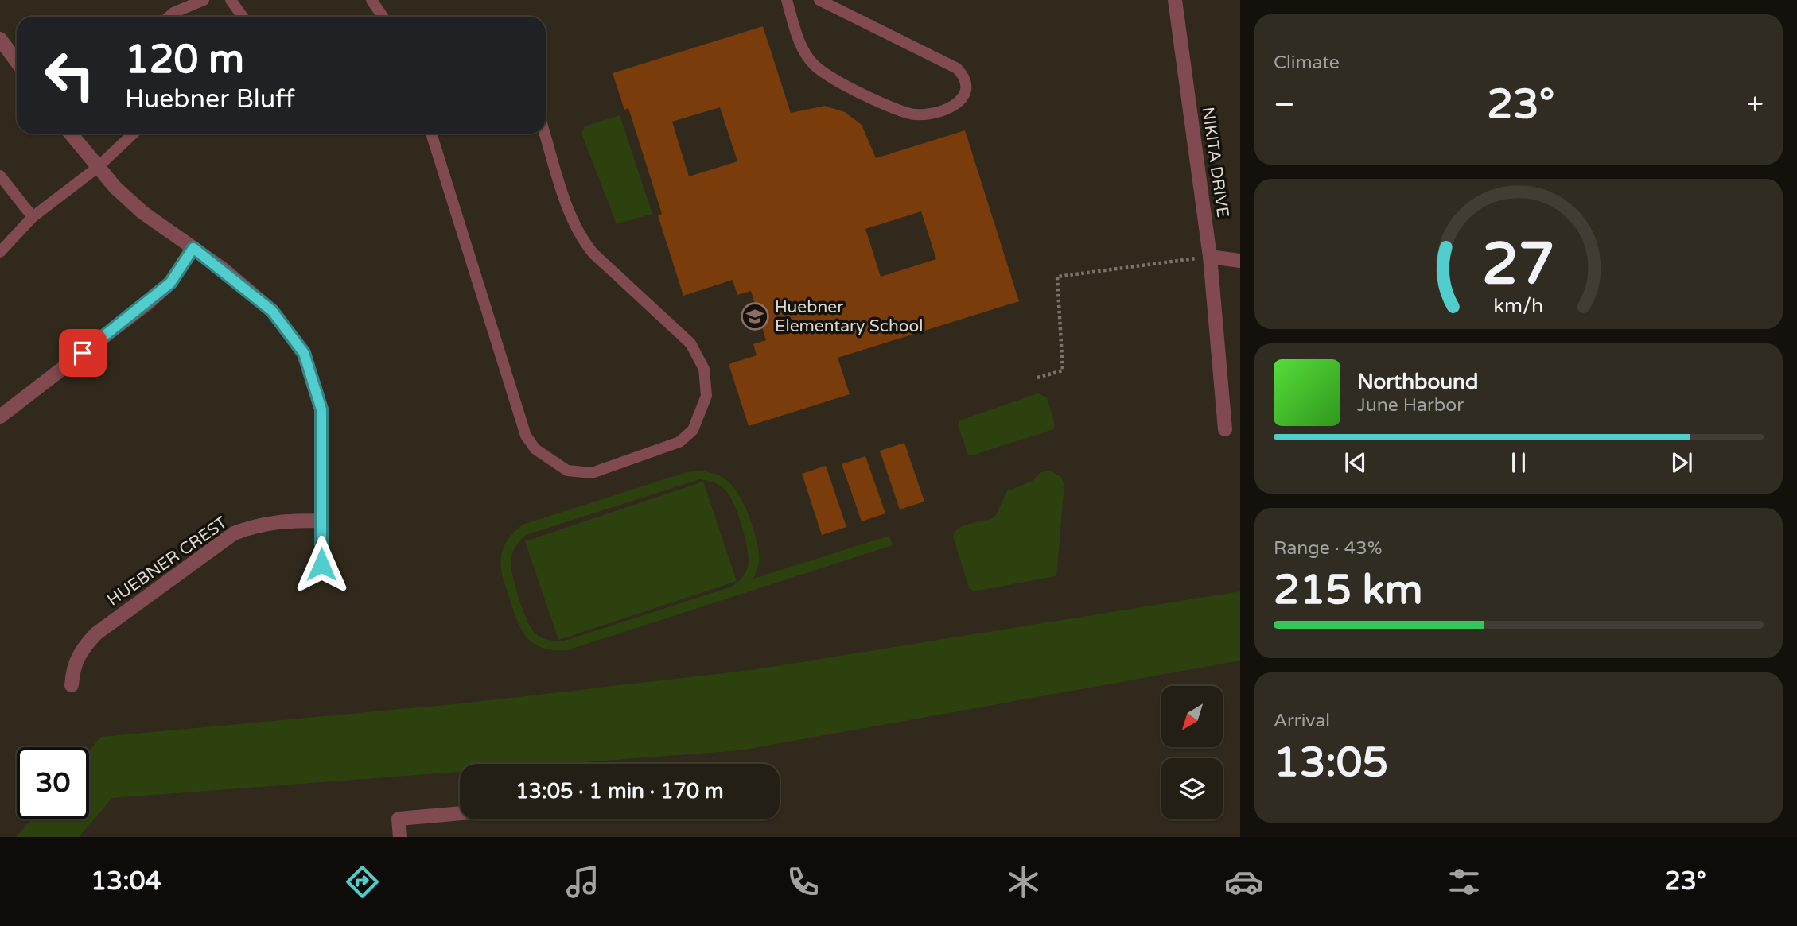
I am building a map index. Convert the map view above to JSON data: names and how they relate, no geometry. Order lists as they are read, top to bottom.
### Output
{
  "streets": {
    "street": ["NIKITA DRIVE", "HUEBNER CREST"]
  },
  "places": {
    "school or university": ["Huebner Elementary School"]
  },
  "north": "bottom left",
  "page": {
    "tile": [
      "Climate",
      ["Range · 43%", "215 km"],
      ["Arrival", "13:05"]
    ],
    "turn": ["120 m", "Huebner Bluff"],
    "heat": ["−", "23°", "+"],
    "song": ["Northbound", "June Harbor"],
    "limit": "30",
    "trip": "13:05 · 1 min · 170 m",
    "tabs": ["13:04", "23°"],
    "gauge": ["27", "km/h"]
  }
}
